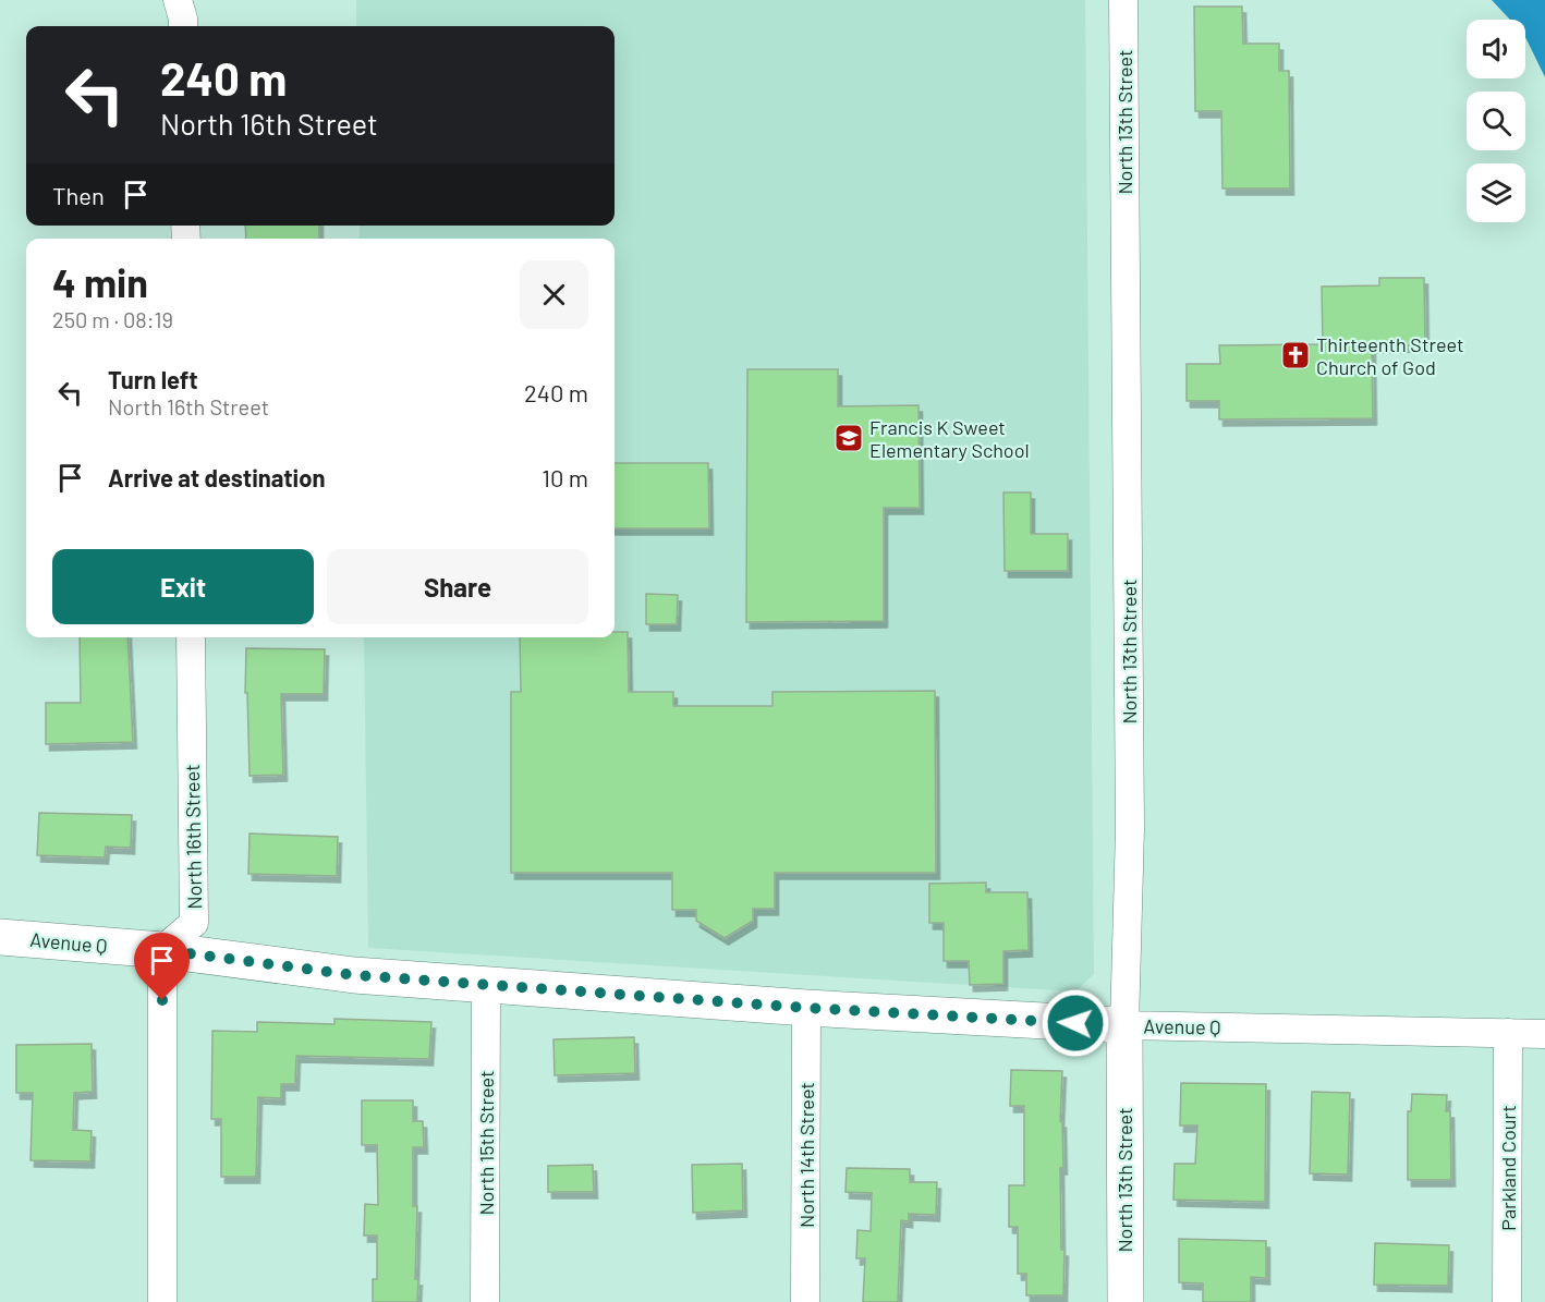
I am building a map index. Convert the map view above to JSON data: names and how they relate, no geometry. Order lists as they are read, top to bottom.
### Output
{
  "streets": {
    "street": [
      "North 13th Street",
      "North 16th Street",
      "Avenue Q",
      "North 15th Street",
      "North 14th Street",
      "Parkland Court"
    ]
  },
  "crossings": [
    ["North 13th Street", "Avenue Q"],
    ["North 16th Street", "Avenue Q"],
    ["Avenue Q", "North 15th Street"],
    ["Avenue Q", "North 14th Street"],
    ["Avenue Q", "Parkland Court"]
  ],
  "places": {
    "church": ["Thirteenth Street Church of God"],
    "school or university": ["Francis K Sweet Elementary School"]
  },
  "page": {
    "turn": ["240 m", "North 16th Street"],
    "then": "Then",
    "heading": ["4 min", "250 m · 08:19"],
    "list": [
      {
        "name": "Turn left",
        "note": "North 16th Street",
        "value": "240 m"
      },
      {
        "name": "Arrive at destination",
        "value": "10 m"
      }
    ],
    "buttons": ["Exit", "Share"]
  }
}
